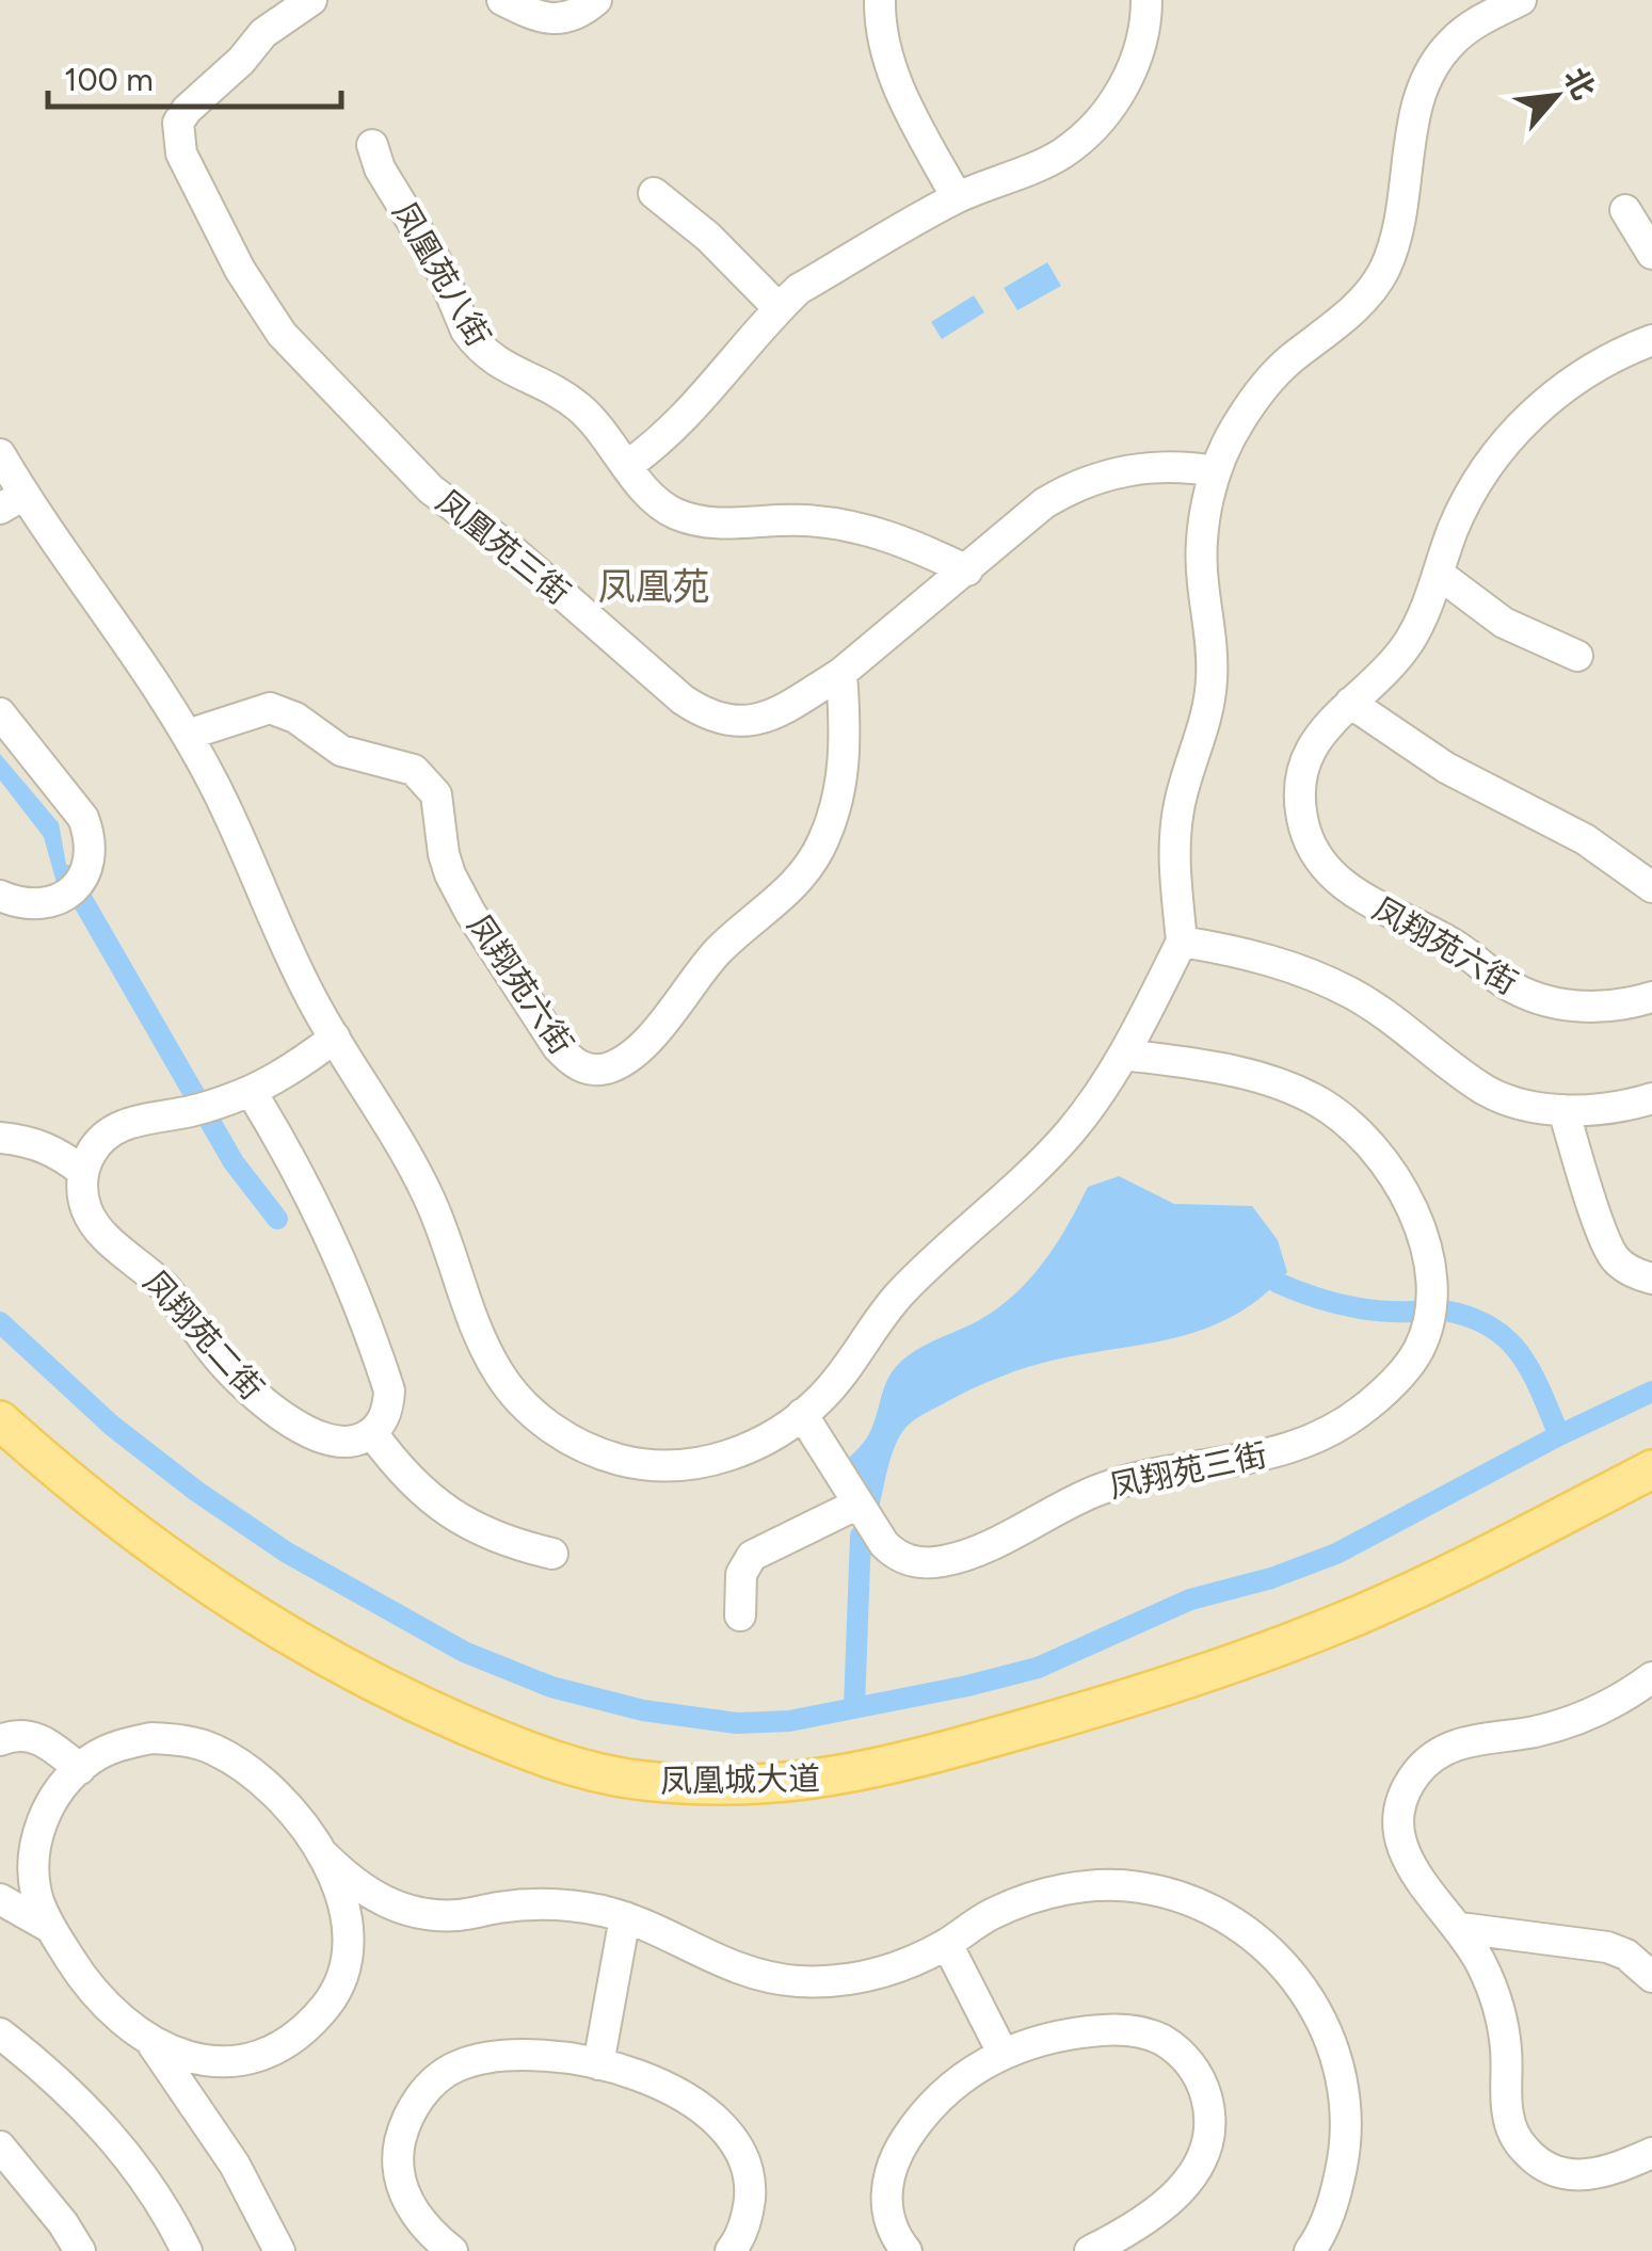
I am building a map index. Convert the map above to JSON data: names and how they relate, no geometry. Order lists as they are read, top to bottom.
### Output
{
  "streets": {
    "main road": ["凤凰城大道"],
    "street": [
      "凤凰苑八街",
      "凤凰苑三街",
      "凤翔苑六街",
      "凤翔苑二街",
      "凤翔苑三街"
    ]
  },
  "crossings": [
    ["凤凰苑八街", "凤凰苑三街"],
    ["凤凰苑三街", "凤翔苑六街"]
  ],
  "districts": ["凤凰苑"],
  "scale_bar": "100 m",
  "north": "top right"
}
